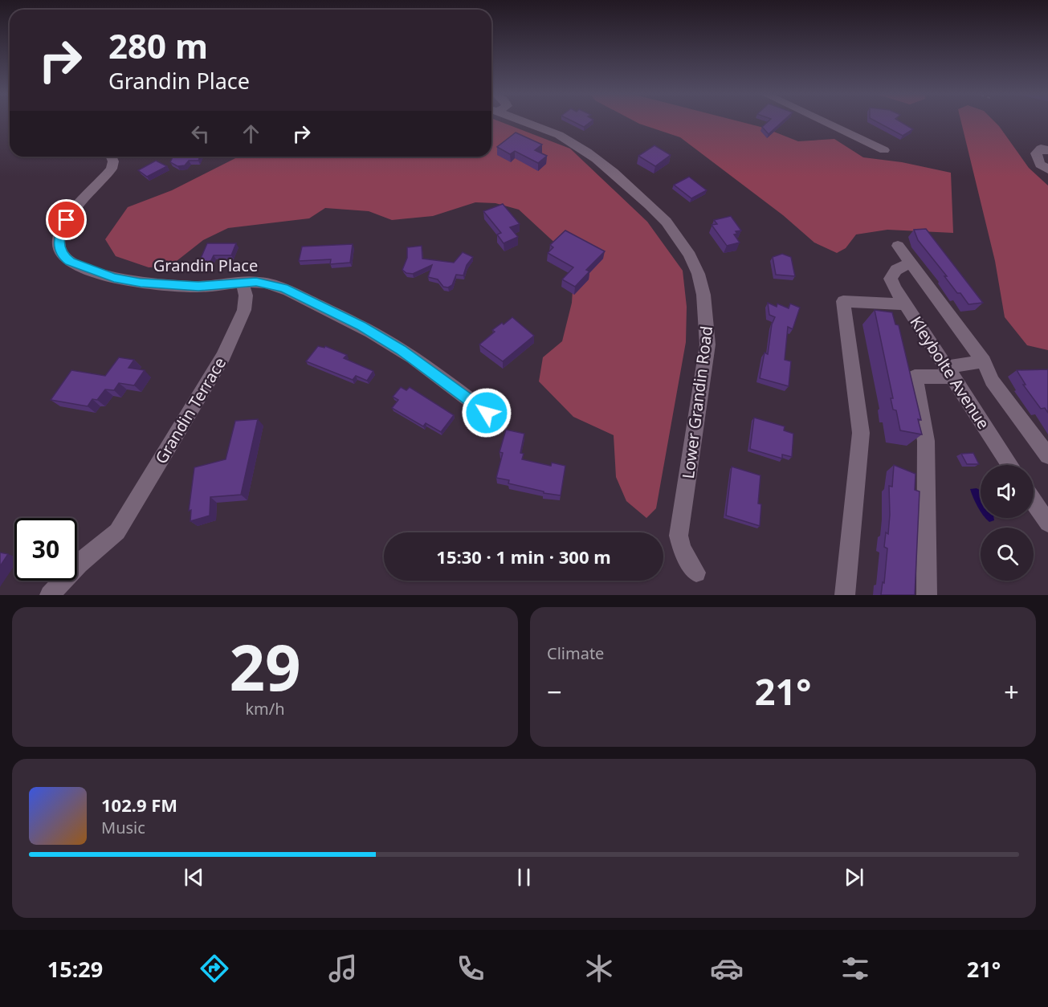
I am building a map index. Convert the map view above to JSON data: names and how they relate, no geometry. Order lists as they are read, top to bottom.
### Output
{
  "streets": {
    "street": [
      "Grandin Place",
      "Kleybolte Avenue",
      "Lower Grandin Road",
      "Grandin Terrace"
    ]
  },
  "crossings": [
    ["Grandin Place", "Grandin Terrace"]
  ],
  "page": {
    "turn": ["280 m", "Grandin Place"],
    "limit": "30",
    "trip": "15:30 · 1 min · 300 m",
    "tile": [
      ["29", "km/h"],
      "Climate"
    ],
    "heat": ["−", "21°", "+"],
    "song": ["102.9 FM", "Music"],
    "tabs": ["15:29", "21°"]
  }
}
